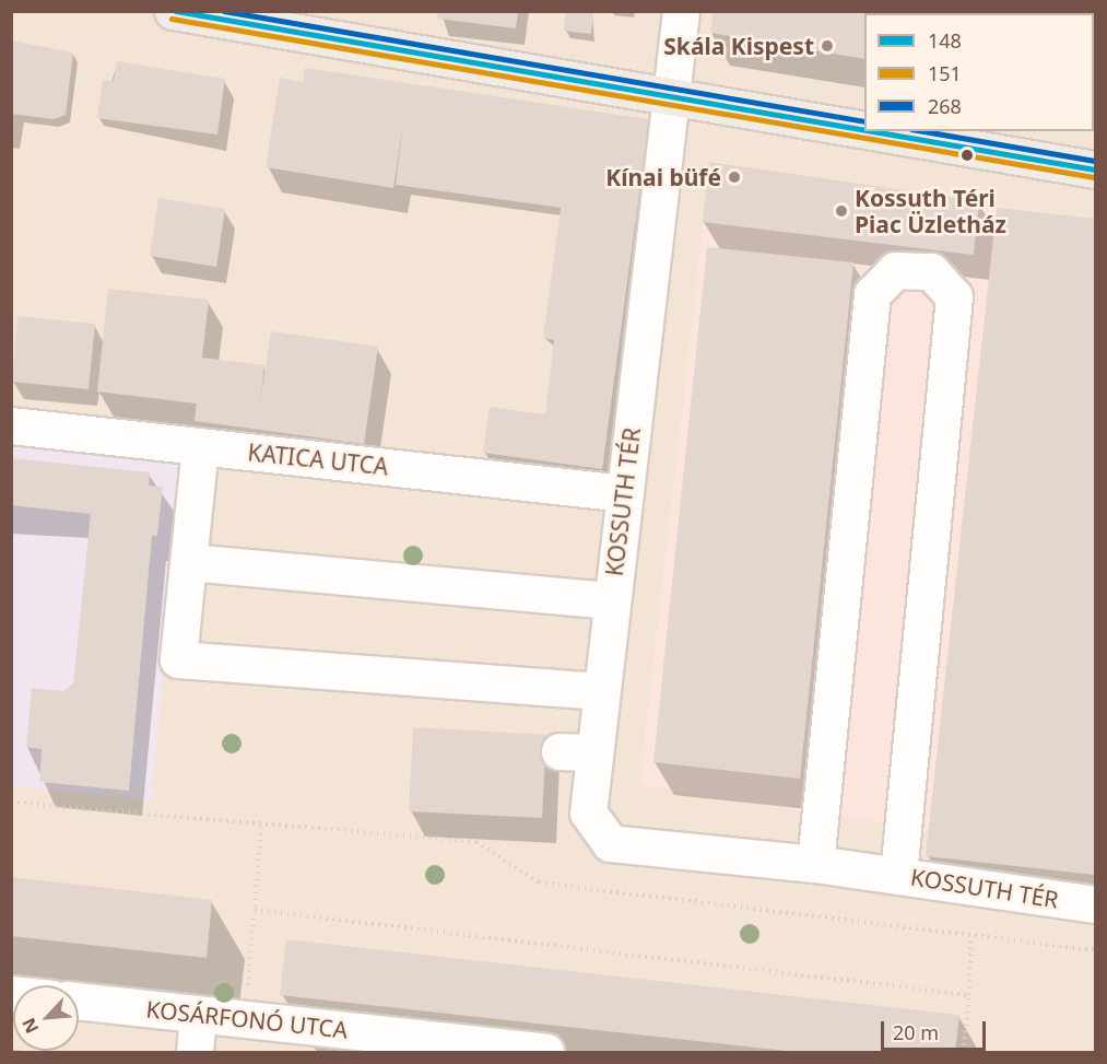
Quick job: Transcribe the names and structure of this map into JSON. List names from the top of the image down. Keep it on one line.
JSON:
{"streets":{"street":["KATICA UTCA","KOSSUTH TÉR","KOSÁRFONÓ UTCA"]},"crossings":[["KATICA UTCA","KOSSUTH TÉR"]],"places":["Skála Kispest","Kínai büfé","Kossuth Téri Piac Üzletház"],"lines":["transit line 148","transit line 268","transit line 151"],"legend":["148","151","268"],"scale_bar":"20 m","north":"bottom left"}
